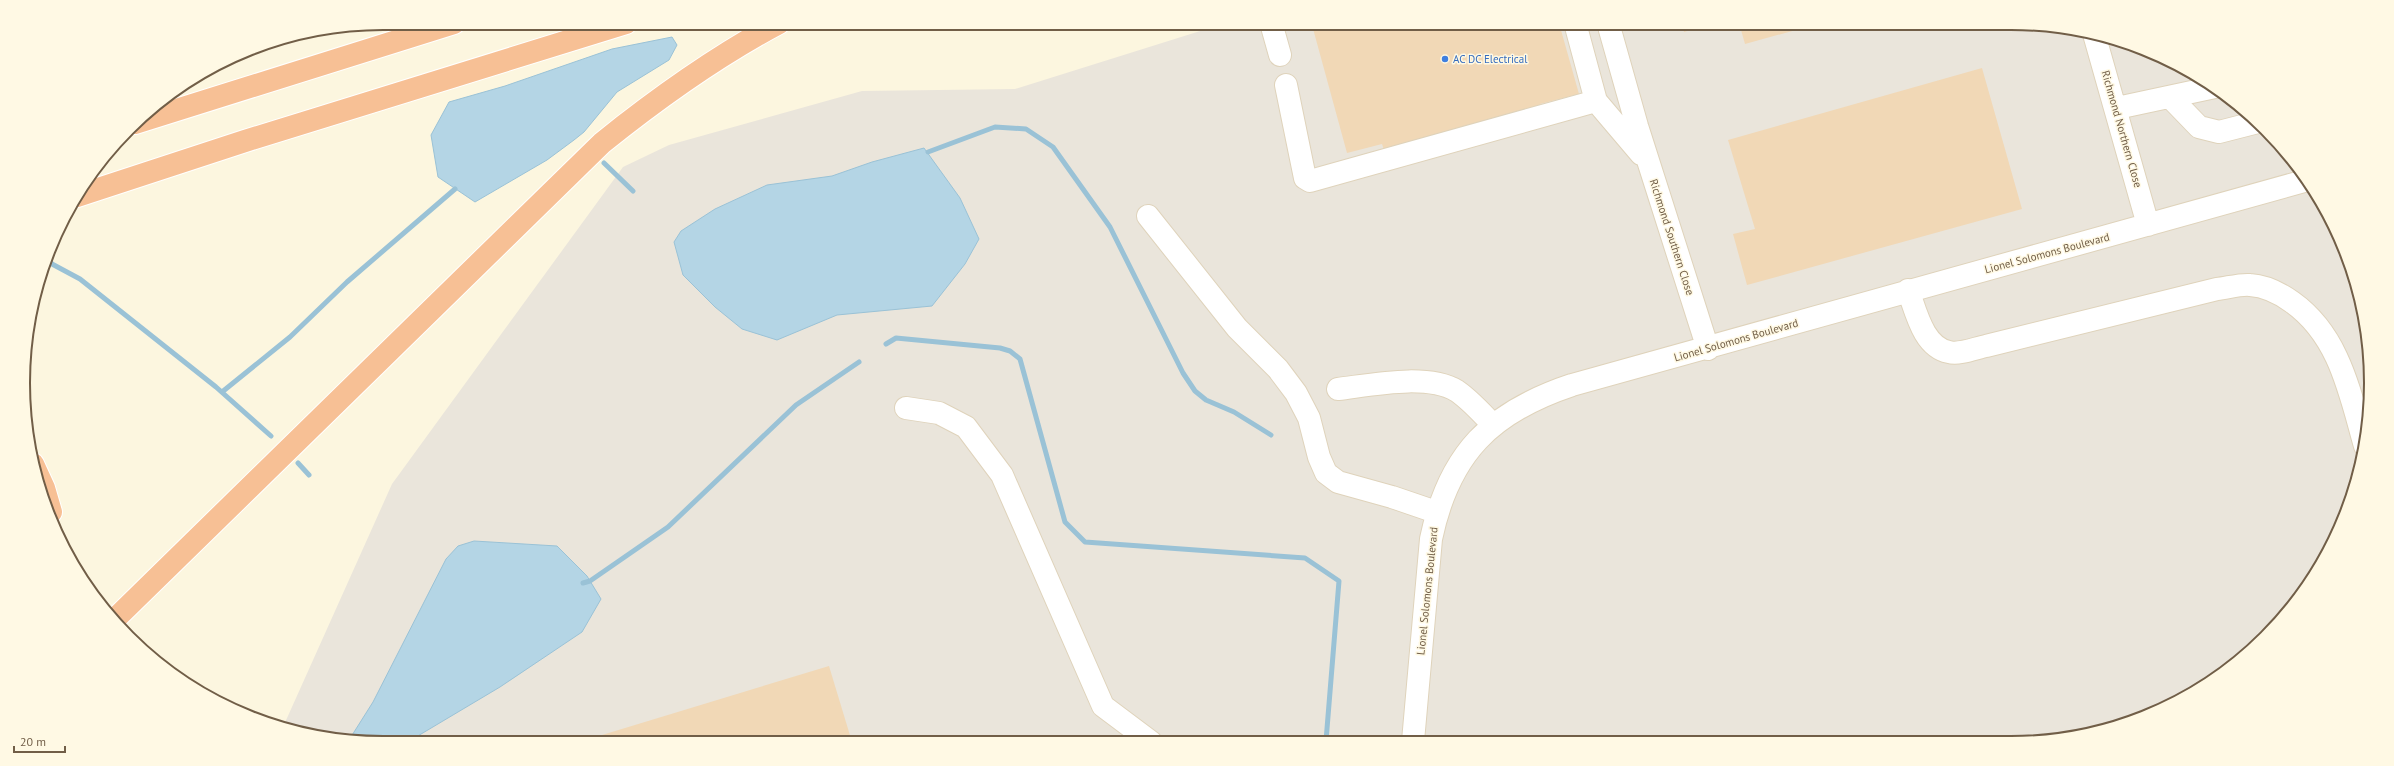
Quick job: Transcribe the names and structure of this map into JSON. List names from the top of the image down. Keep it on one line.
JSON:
{"streets":{"street":["Richmond Northern Close","Richmond Southern Close","Lionel Solomons Boulevard"]},"crossings":[["Richmond Northern Close","Lionel Solomons Boulevard"],["Richmond Southern Close","Lionel Solomons Boulevard"]],"places":["AC DC Electrical"],"scale_bar":"20 m"}
